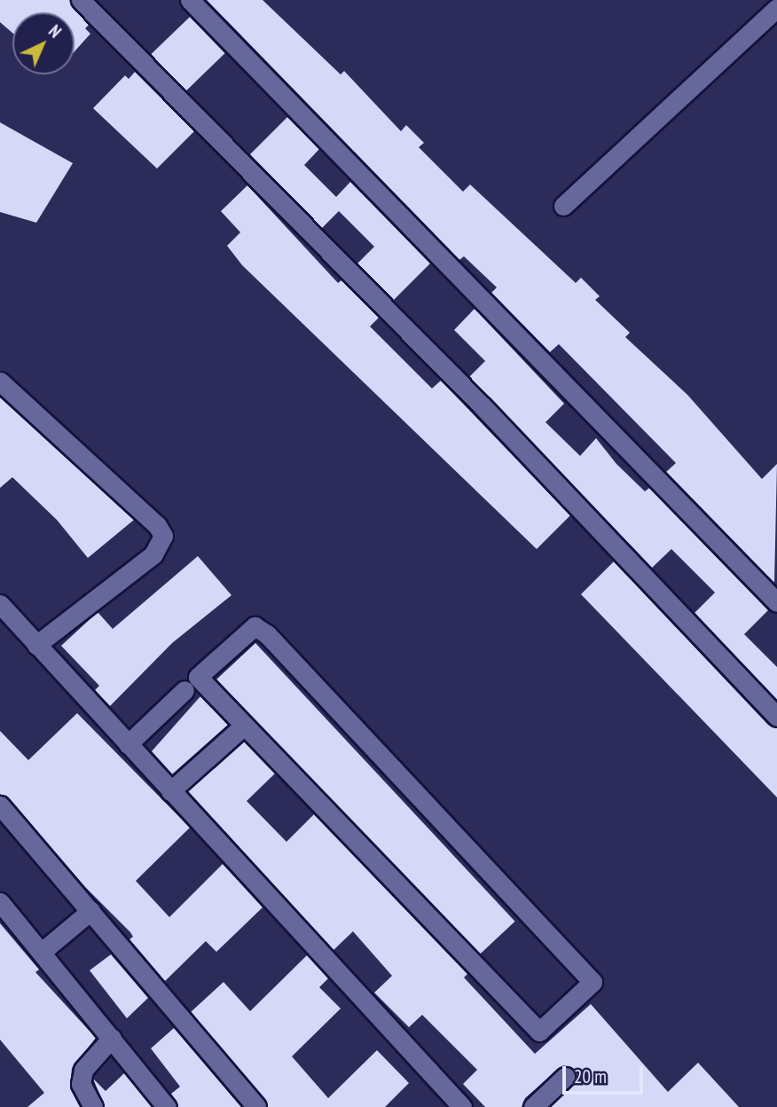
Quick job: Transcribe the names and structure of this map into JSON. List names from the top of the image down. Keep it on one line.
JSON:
{"scale_bar":"20 m","north":"top right"}
